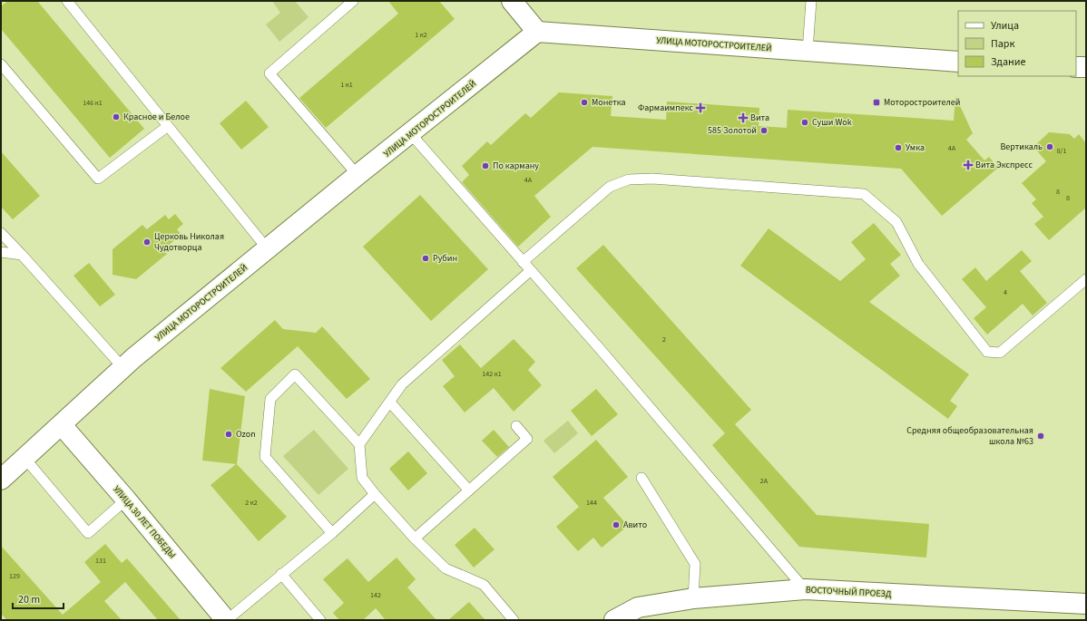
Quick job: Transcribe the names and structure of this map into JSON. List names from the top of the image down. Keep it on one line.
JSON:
{"streets":{"street":["УЛИЦА МОТОРОСТРОИТЕЛЕЙ","УЛИЦА 30 ЛЕТ ПОБЕДЫ","ВОСТОЧНЫЙ ПРОЕЗД"]},"crossings":[["УЛИЦА МОТОРОСТРОИТЕЛЕЙ","УЛИЦА 30 ЛЕТ ПОБЕДЫ"]],"places":{"other":["Монетка","Красное и Белое","Суши Wok","585 Золотой","Вертикаль","Умка","По карману","Церковь Николая Чудотворца","Рубин","Ozon","Средняя общеобразовательная школа №63","Авито"],"transit":["Моторостроителей"],"health":["Фармаимпекс","Вита","Вита Экспресс"]},"house_numbers":["1 к2","1 к1","146 к1","4А","8/1","4А","8","8","4","2","142 к1","2А","2 к2","144","131","129","142"],"legend":["Улица","Парк","Здание"],"scale_bar":"20 m"}
